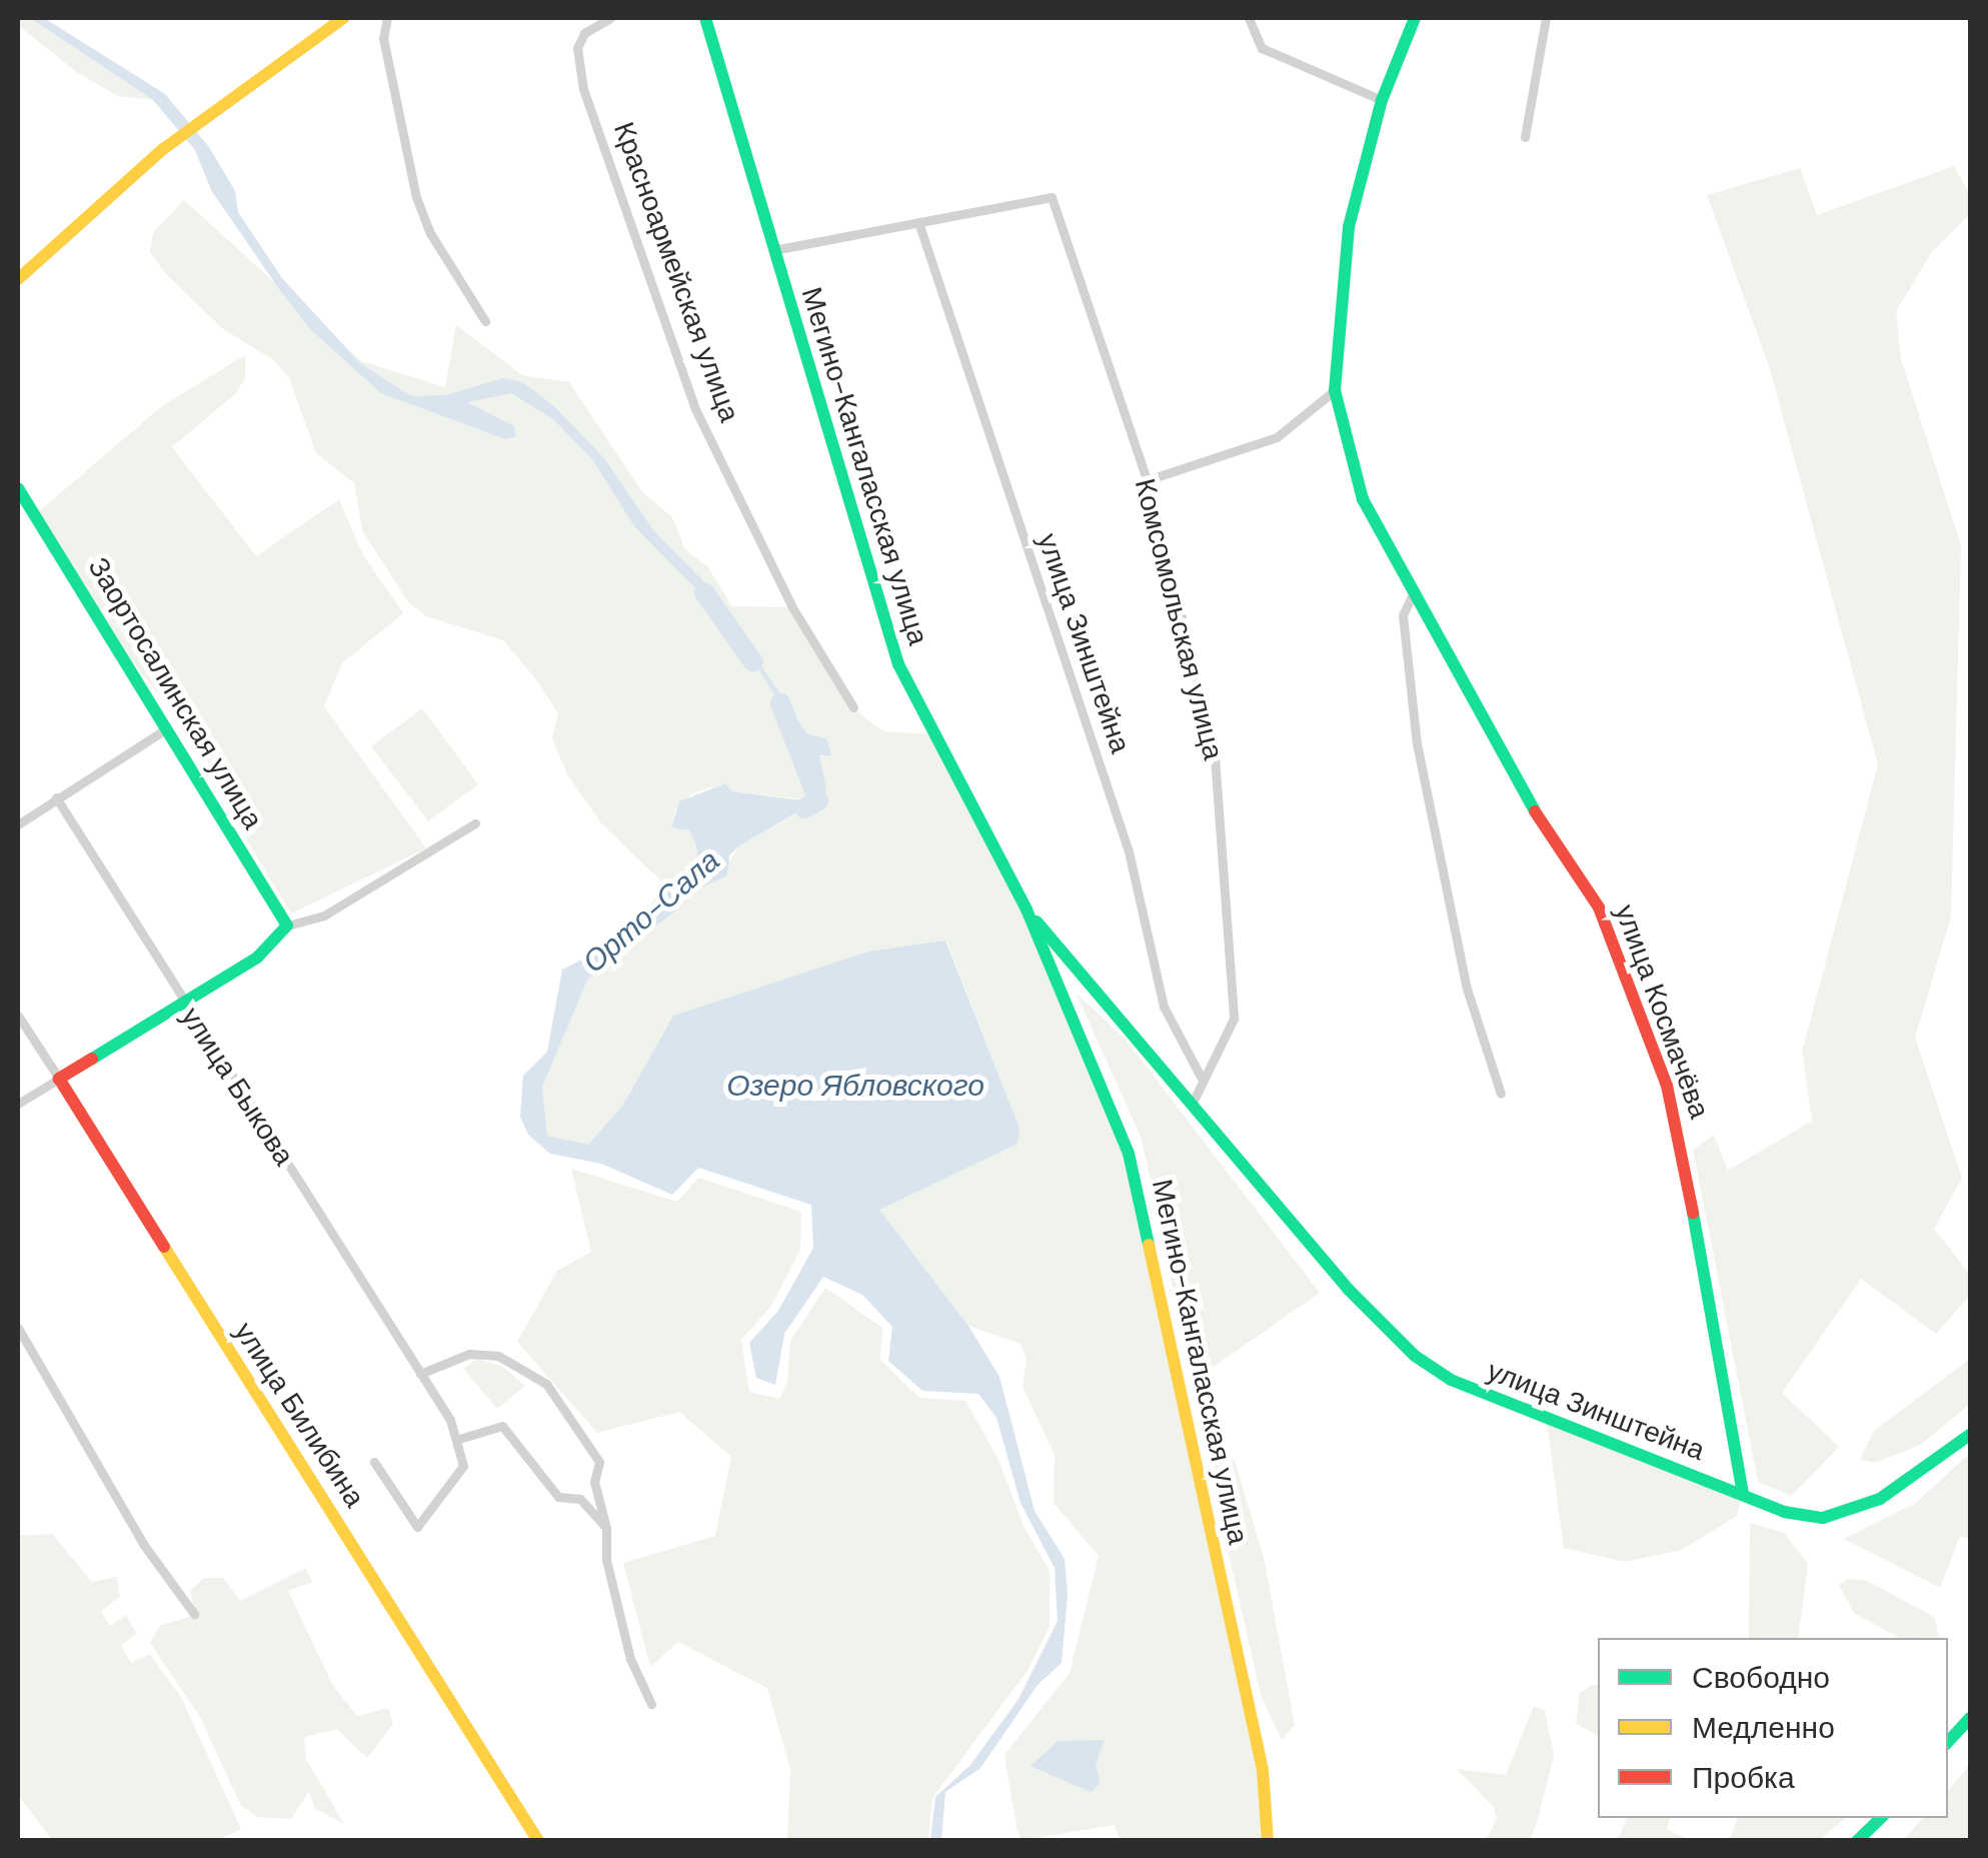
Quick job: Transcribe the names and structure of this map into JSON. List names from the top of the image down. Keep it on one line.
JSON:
{"streets":{"main road":["Мегино-Кангаласская улица","улица Зинштейна","Заортосалинская улица","улица Космачёва","улица Билибина"],"street":["Красноармейская улица","Комсомольская улица","улица Быкова"]},"crossings":[["Мегино-Кангаласская улица","Комсомольская улица"],["Мегино-Кангаласская улица","улица Зинштейна"],["Комсомольская улица","улица Зинштейна"],["улица Зинштейна","улица Космачёва"]],"water":["Орто-Сала","Озеро Ябловского"],"legend":["Свободно","Медленно","Пробка"]}
